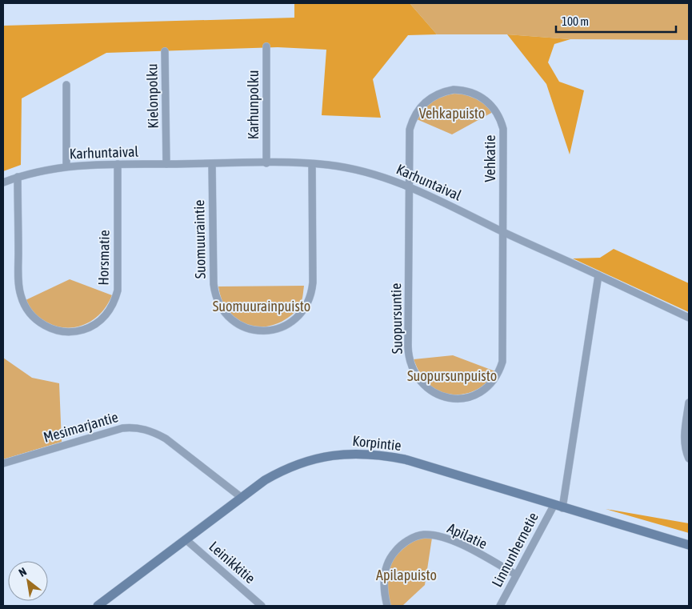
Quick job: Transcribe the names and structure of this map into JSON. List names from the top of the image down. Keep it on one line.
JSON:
{"streets":{"street":["Kielonpolku","Karhunpolku","Karhuntaival","Vehkatie","Suomuuraintie","Horsmatie","Suopursuntie","Mesimarjantie","Korpintie","Apilatie","Linnunhernetie","Leinikkitie"]},"crossings":[["Kielonpolku","Karhuntaival"],["Karhunpolku","Karhuntaival"],["Karhuntaival","Vehkatie"],["Karhuntaival","Suomuuraintie"],["Karhuntaival","Horsmatie"],["Karhuntaival","Suopursuntie"],["Vehkatie","Suopursuntie"],["Mesimarjantie","Korpintie"],["Korpintie","Linnunhernetie"],["Korpintie","Leinikkitie"],["Apilatie","Linnunhernetie"]],"parks":["Vehkapuisto","Suomuurainpuisto","Suopursunpuisto","Apilapuisto"],"scale_bar":"100 m","north":"top left"}
